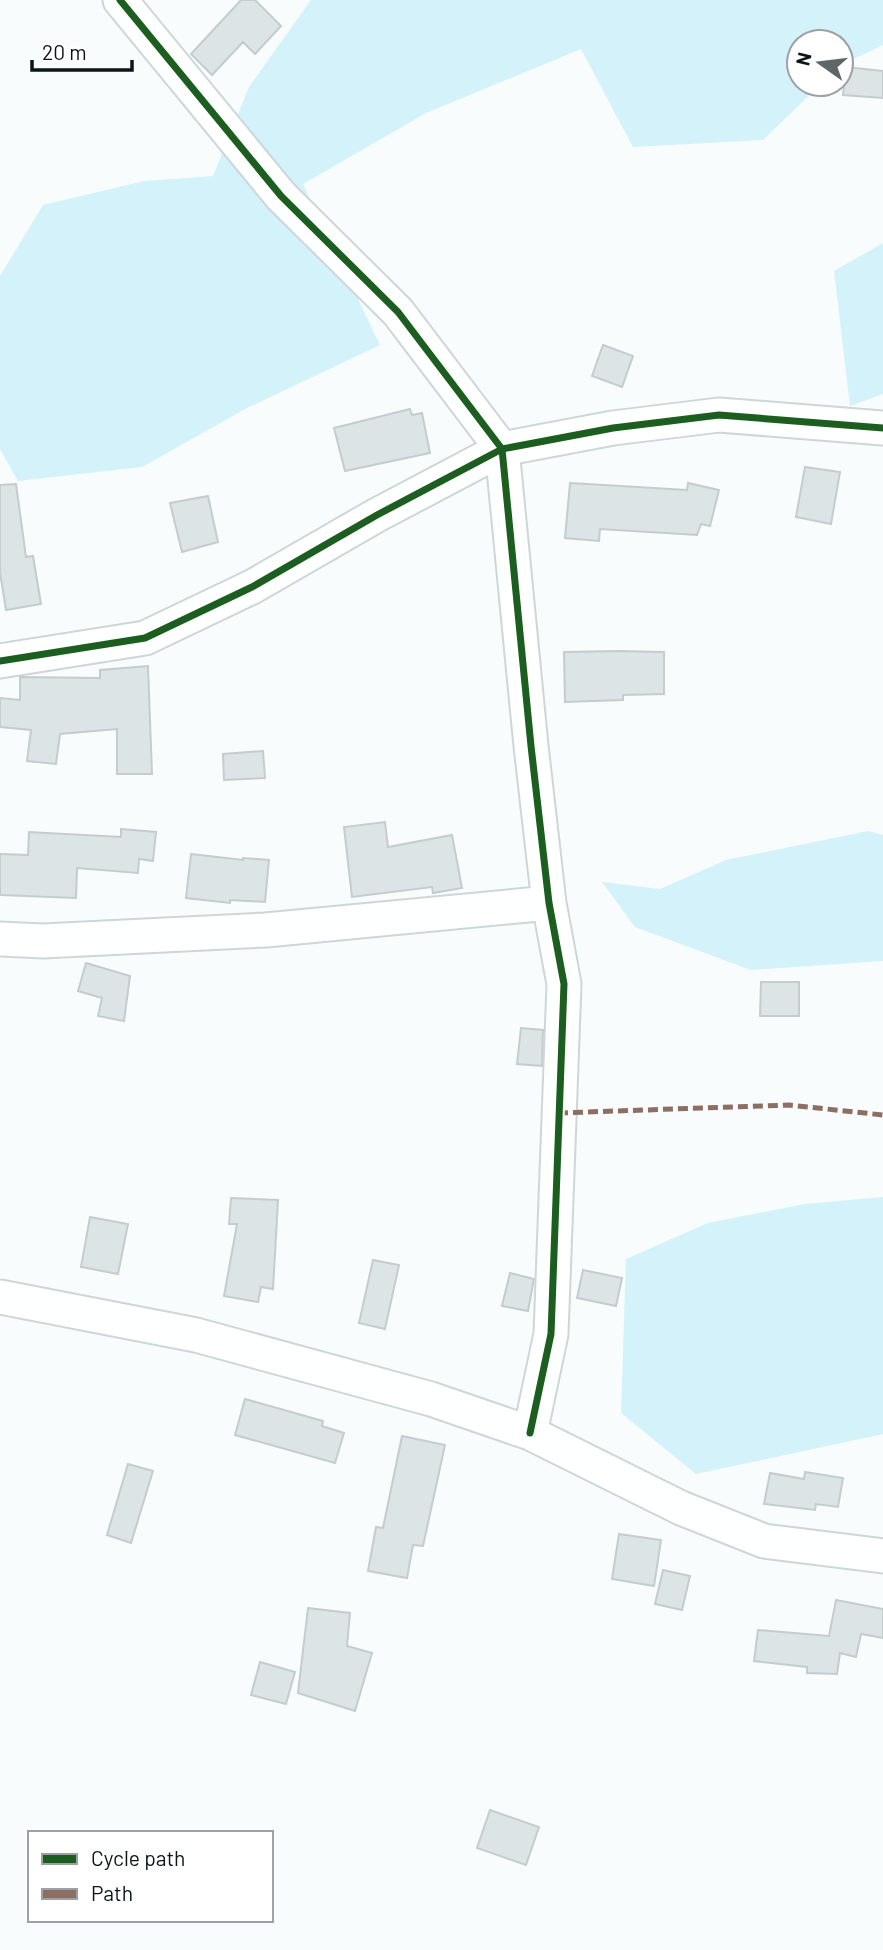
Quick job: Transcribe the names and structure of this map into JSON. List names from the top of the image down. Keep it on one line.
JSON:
{"legend":["Cycle path","Path"],"scale_bar":"20 m","north":"left"}
